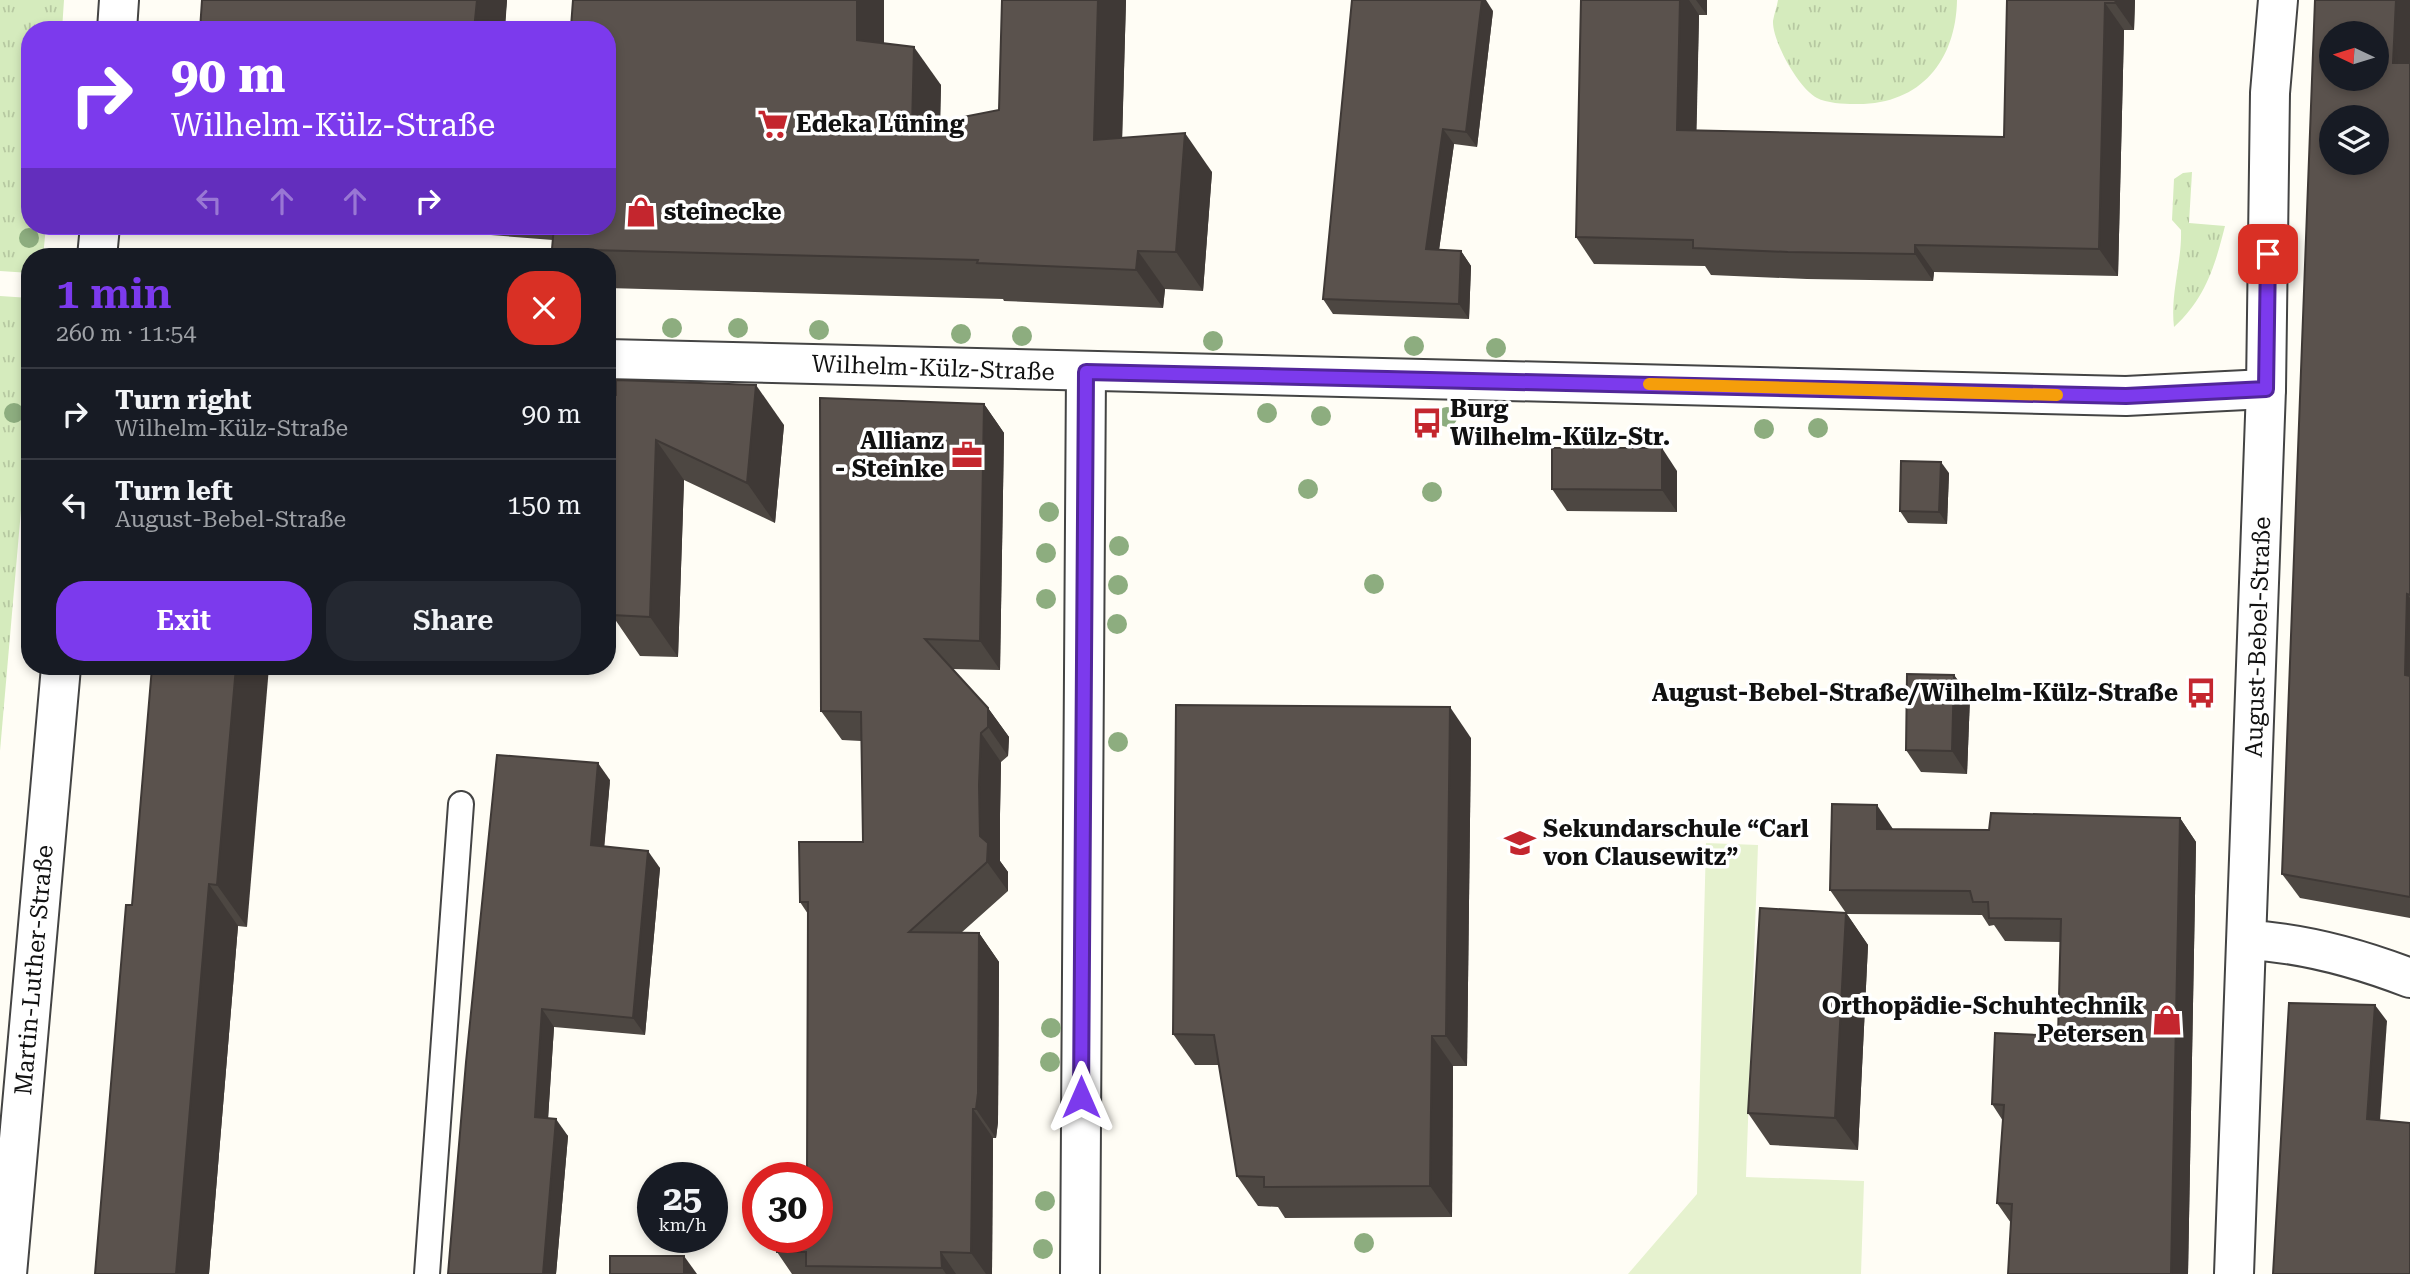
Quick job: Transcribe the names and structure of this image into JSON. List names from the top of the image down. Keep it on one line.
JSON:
{"streets":{"street":["Wilhelm-Külz-Straße","August-Bebel-Straße","Martin-Luther-Straße"]},"crossings":[["Wilhelm-Külz-Straße","August-Bebel-Straße"]],"places":{"supermarket":["Edeka Lüning"],"shop":["steinecke","Orthopädie-Schuhtechnik Petersen"],"bus stop":["Burg Wilhelm-Külz-Str.","August-Bebel-Straße/Wilhelm-Külz-Straße"],"office":["Allianz - Steinke"],"school or university":["Sekundarschule “Carl von Clausewitz”"]},"north":"left","page":{"turn":["90 m","Wilhelm-Külz-Straße"],"heading":["1 min","260 m · 11:54"],"list":[{"name":"Turn right","note":"Wilhelm-Külz-Straße","value":"90 m"},{"name":"Turn left","note":"August-Bebel-Straße","value":"150 m"}],"buttons":["Exit","Share"],"speed":"25 km/h","limit":"30"}}
